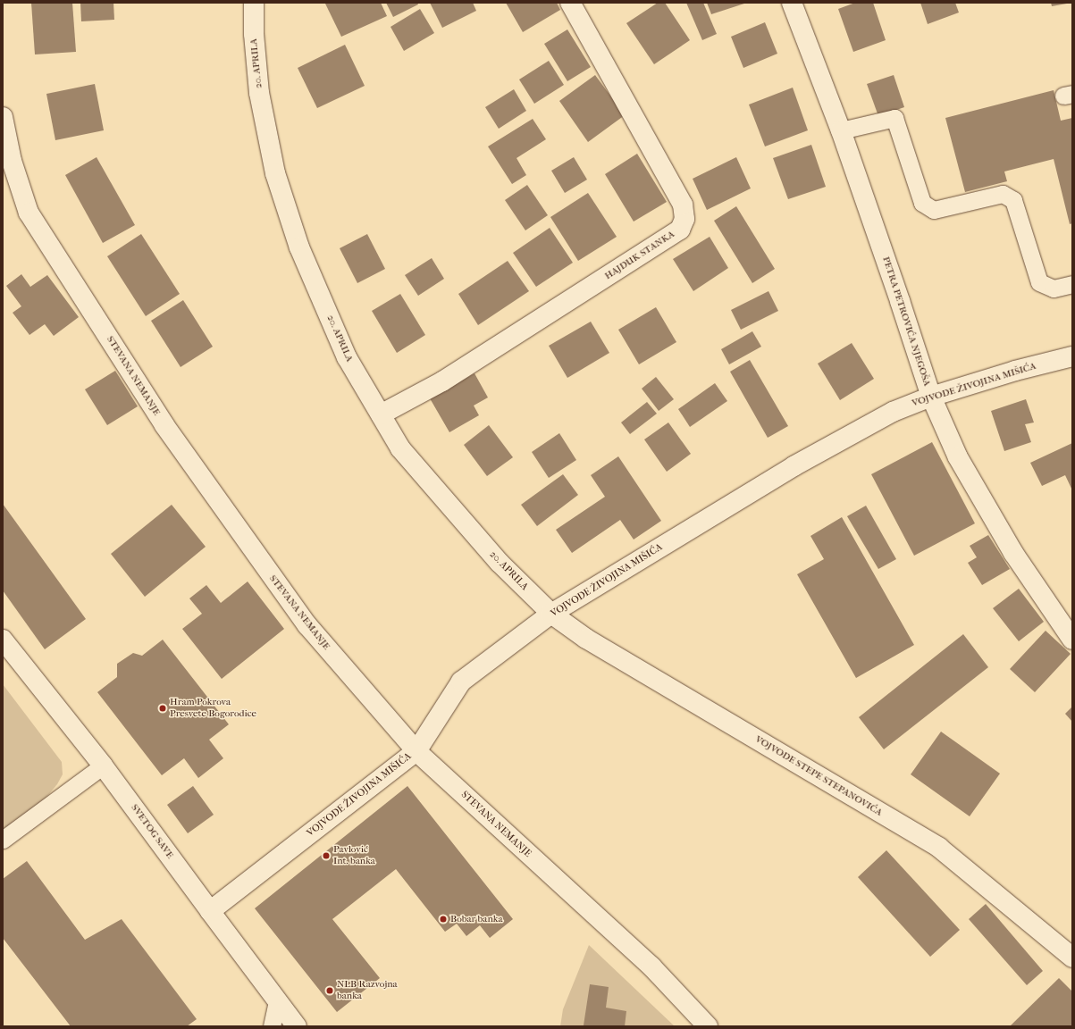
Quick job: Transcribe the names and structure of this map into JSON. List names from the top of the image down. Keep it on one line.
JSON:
{"streets":{"street":["20. APRILA","HAJDUK STANKA","PETRA PETROVIĆA NJEGOŠA","STEVANA NEMANJE","VOJVODE ŽIVOJINA MIŠIĆA","VOJVODE STEPE STEPANOVIĆA","SVETOG SAVE"]},"crossings":[["20. APRILA","HAJDUK STANKA"],["20. APRILA","VOJVODE ŽIVOJINA MIŠIĆA"],["20. APRILA","VOJVODE STEPE STEPANOVIĆA"],["PETRA PETROVIĆA NJEGOŠA","VOJVODE ŽIVOJINA MIŠIĆA"],["STEVANA NEMANJE","VOJVODE ŽIVOJINA MIŠIĆA"],["VOJVODE ŽIVOJINA MIŠIĆA","VOJVODE STEPE STEPANOVIĆA"],["VOJVODE ŽIVOJINA MIŠIĆA","SVETOG SAVE"]],"places":["Hram Pokrova Presvete Bogorodice","Pavlović Int. banka","Bobar banka","NLB Razvojna banka"]}
